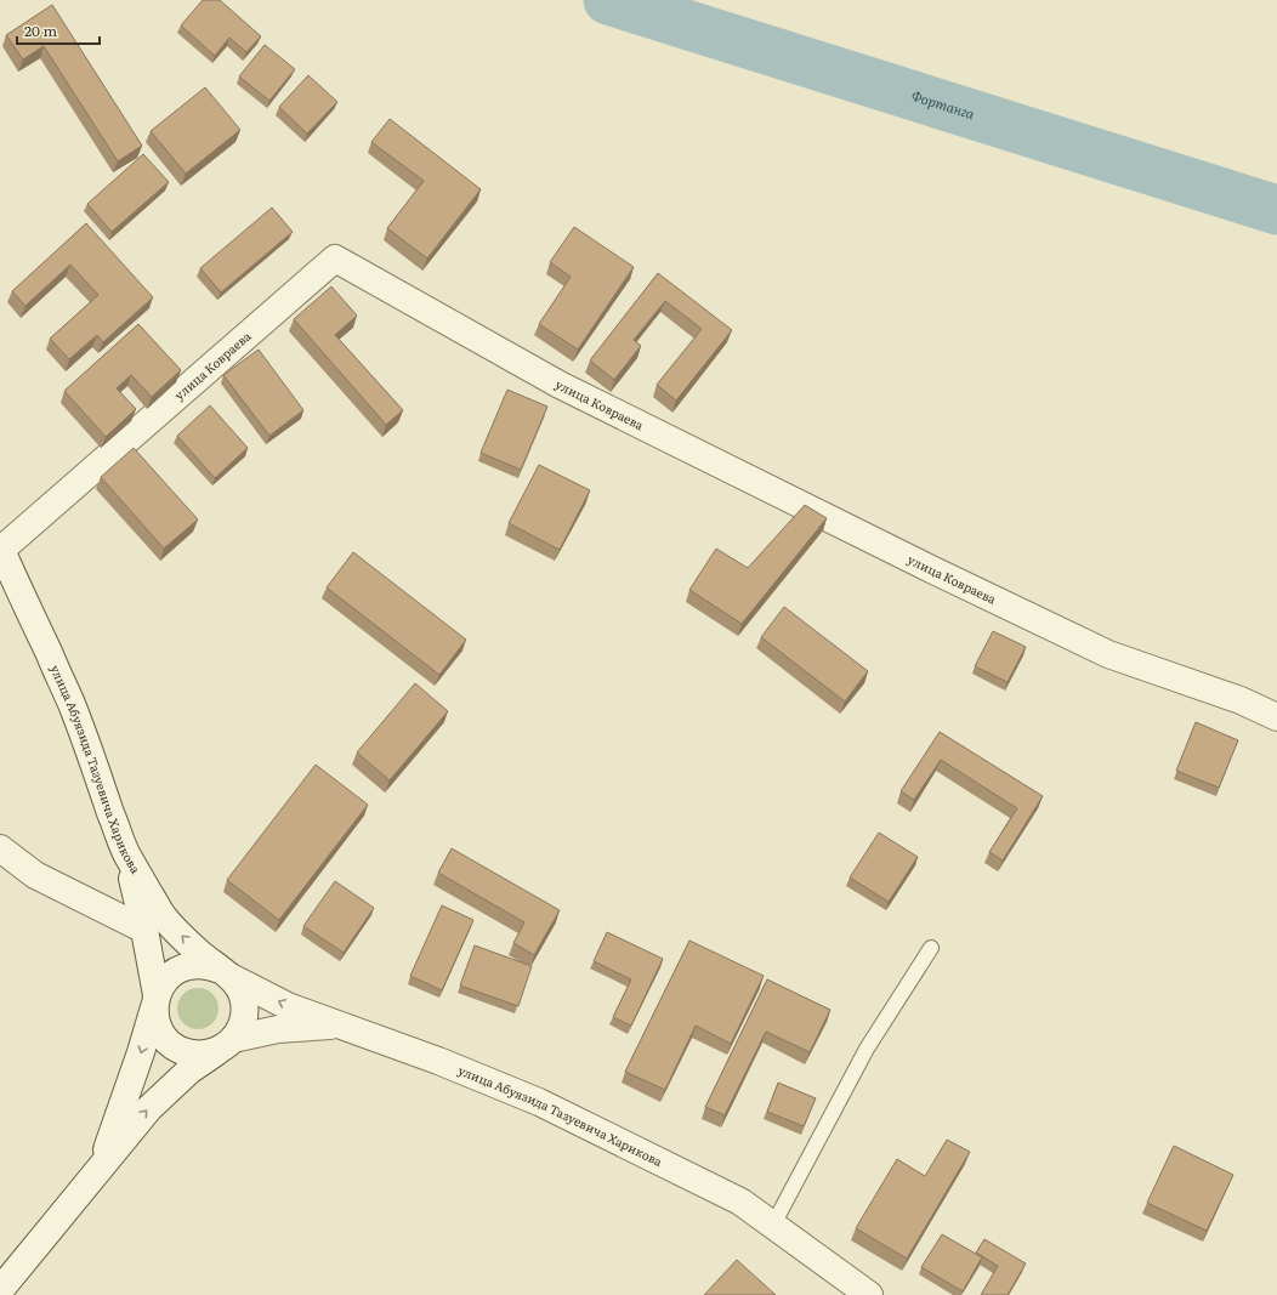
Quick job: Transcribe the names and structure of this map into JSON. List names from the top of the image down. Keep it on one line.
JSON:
{"streets":{"street":["улица Ковраева","улица Абуязида Тазуевича Харикова"]},"crossings":[["улица Ковраева","улица Абуязида Тазуевича Харикова"]],"water":["Фортанга"],"scale_bar":"20 m"}
